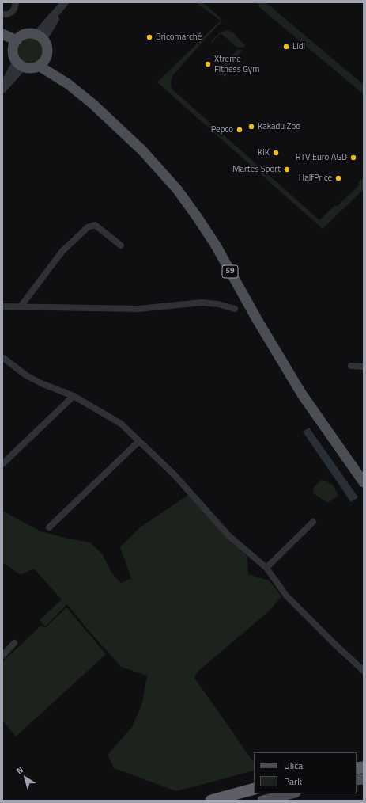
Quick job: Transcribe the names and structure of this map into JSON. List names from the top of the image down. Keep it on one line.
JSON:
{"streets":{"main road":["59"]},"places":["Bricomarché","Lidl","Xtreme Fitness Gym","Kakadu Zoo","Pepco","KiK","RTV Euro AGD","Martes Sport","HalfPrice"],"legend":["Ulica","Park"],"north":"top left"}
